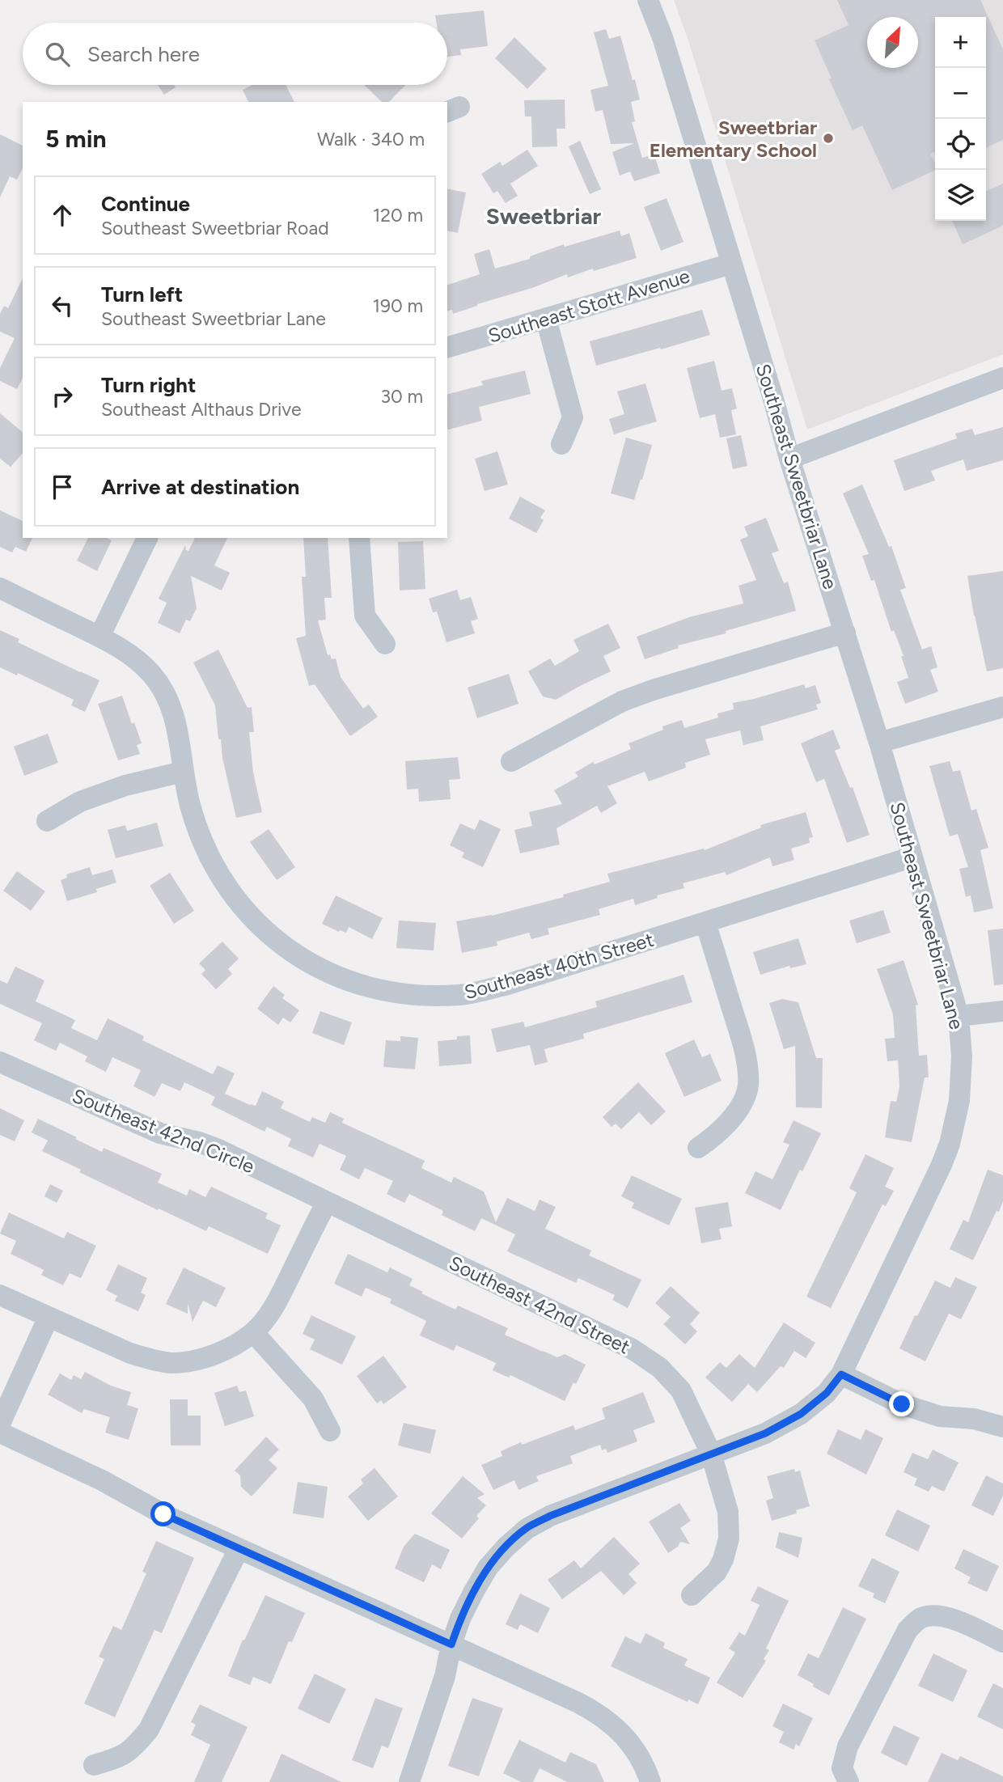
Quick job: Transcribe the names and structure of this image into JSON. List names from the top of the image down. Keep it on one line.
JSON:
{"streets":{"street":["Southeast Stott Avenue","Southeast Sweetbriar Lane","Southeast 40th Street","Southeast 42nd Circle","Southeast 42nd Street"]},"crossings":[["Southeast Stott Avenue","Southeast Sweetbriar Lane"],["Southeast Sweetbriar Lane","Southeast 40th Street"],["Southeast Sweetbriar Lane","Southeast 42nd Street"],["Southeast 42nd Circle","Southeast 42nd Street"]],"districts":["Sweetbriar"],"places":["Sweetbriar Elementary School"],"north":"top right","page":{"map_buttons":["+","−"],"search":"Search here","heading":["5 min","Walk · 340 m"],"list":[["Continue","Southeast Sweetbriar Road","120 m"],["Turn left","Southeast Sweetbriar Lane","190 m"],["Turn right","Southeast Althaus Drive","30 m"],"Arrive at destination"]}}
